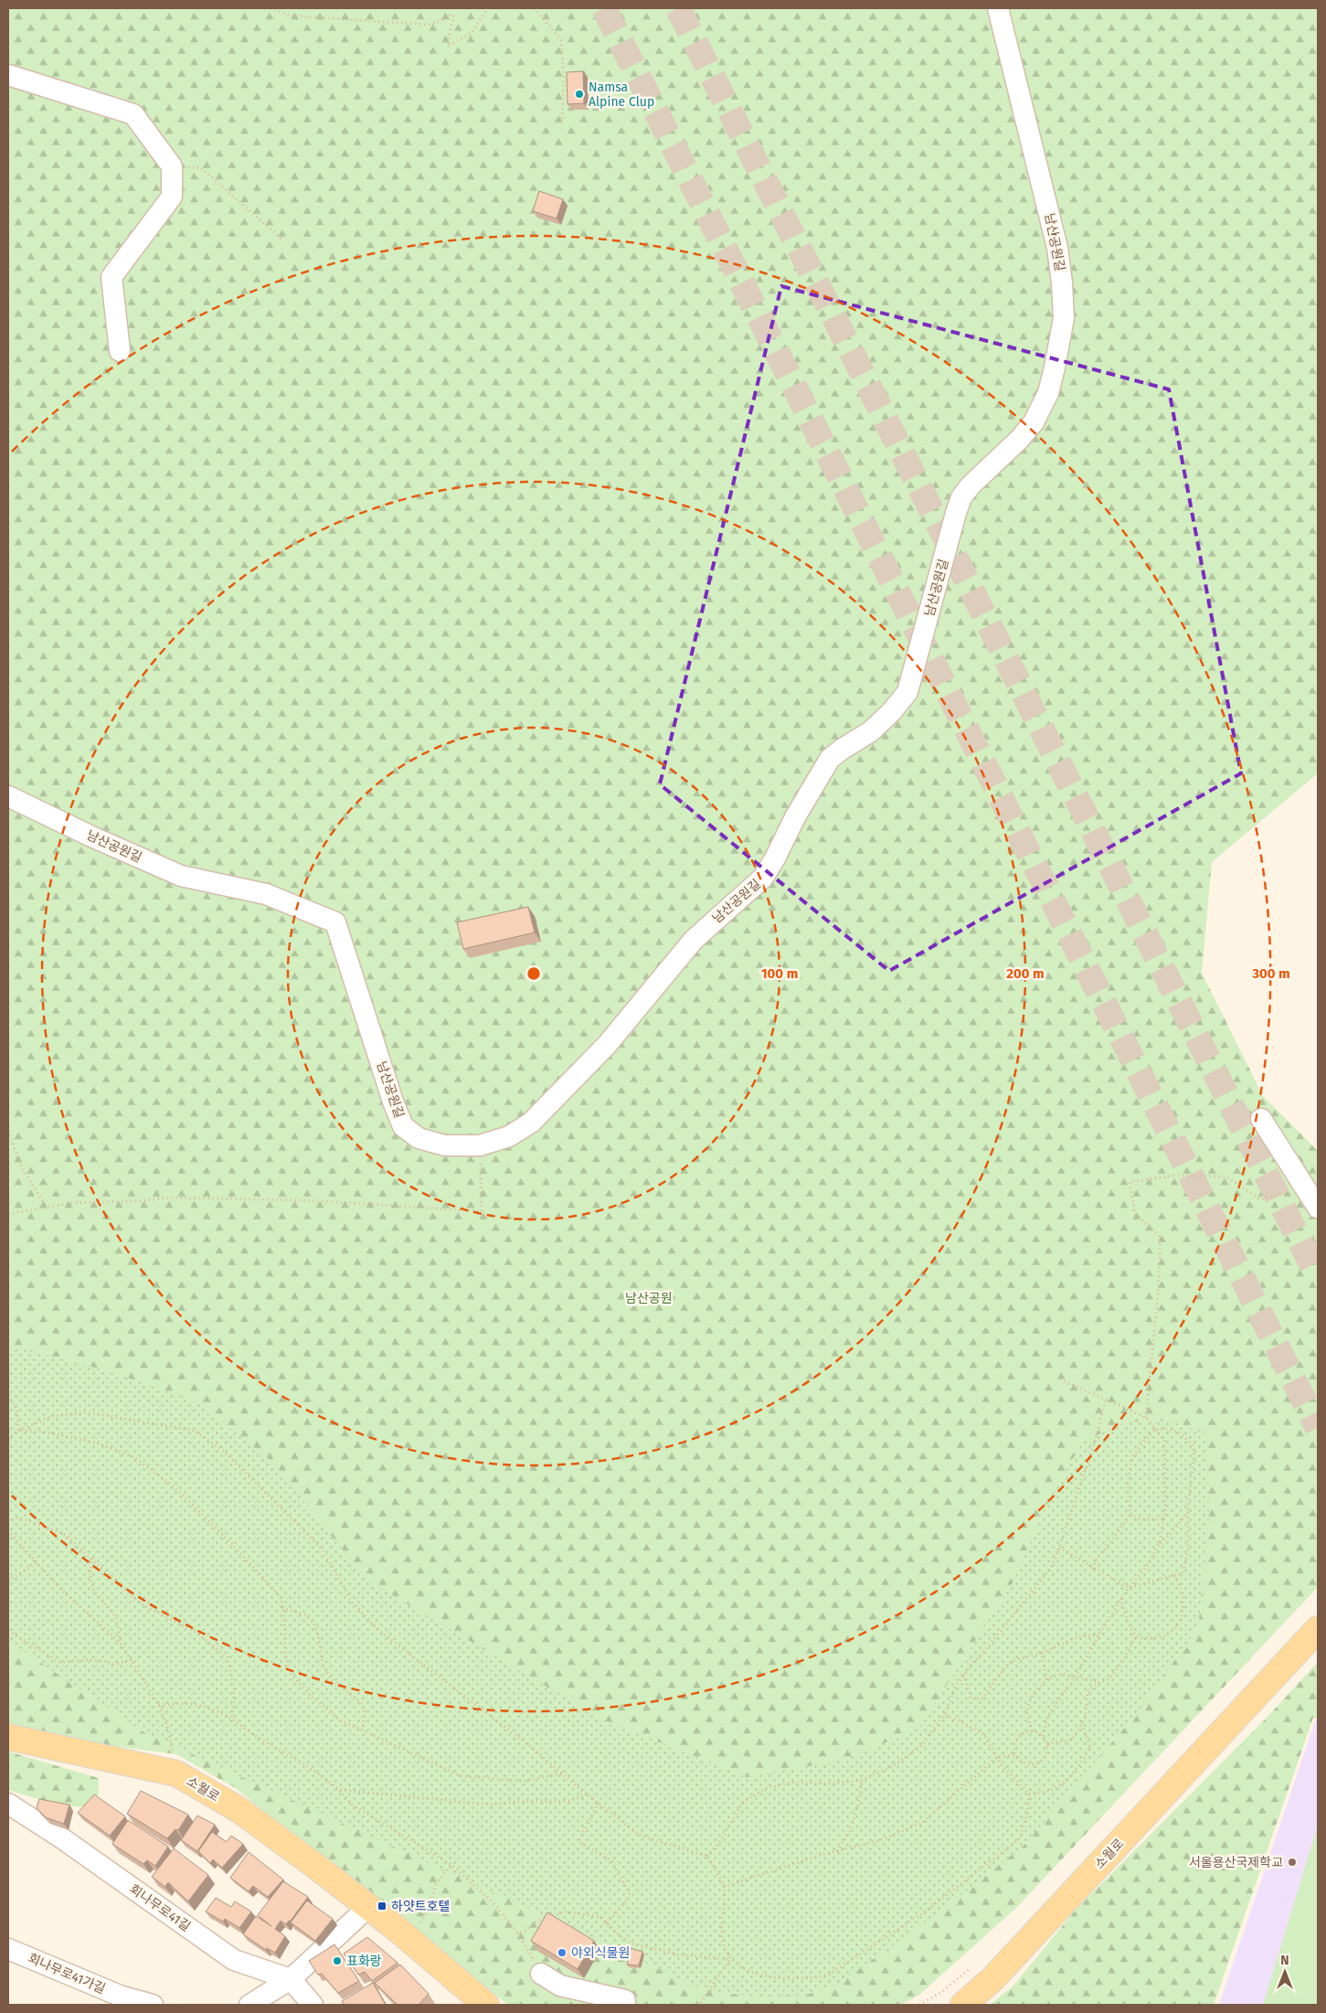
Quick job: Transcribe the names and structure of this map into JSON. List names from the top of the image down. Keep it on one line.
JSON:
{"streets":{"main road":["소월로"],"street":["남산공원길","회나무로41길","회나무로41가길"]},"parks":["남산공원"],"places":{"other":["Namsa Alpine Clup","서울용산국제학교","야외식물원","표화랑"],"transit":["하얏트호텔"]},"north":"top","rings":["100 m","200 m","300 m"]}
